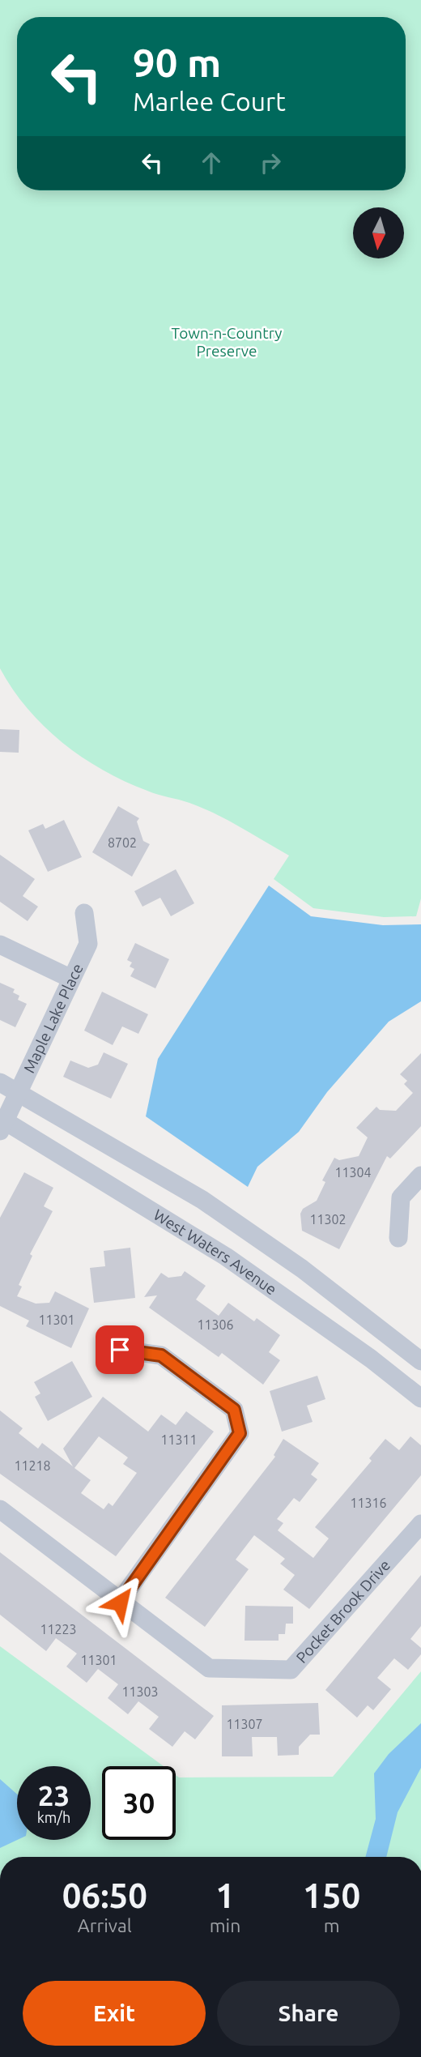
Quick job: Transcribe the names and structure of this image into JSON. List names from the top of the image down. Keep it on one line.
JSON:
{"streets":{"street":["Maple Lake Place","West Waters Avenue","Pocket Brook Drive"]},"crossings":[["Maple Lake Place","West Waters Avenue"]],"parks":["Town-n-Country Preserve"],"house_numbers":["8702","11304","11302","11301","11306","11311","11218","11316","11223","11301","11303","11307"],"north":"bottom","page":{"turn":["90 m","Marlee Court"],"speed":"23 km/h","limit":"30","eta":["06:50","Arrival","1","min","150","m"],"buttons":["Exit","Share"]}}
